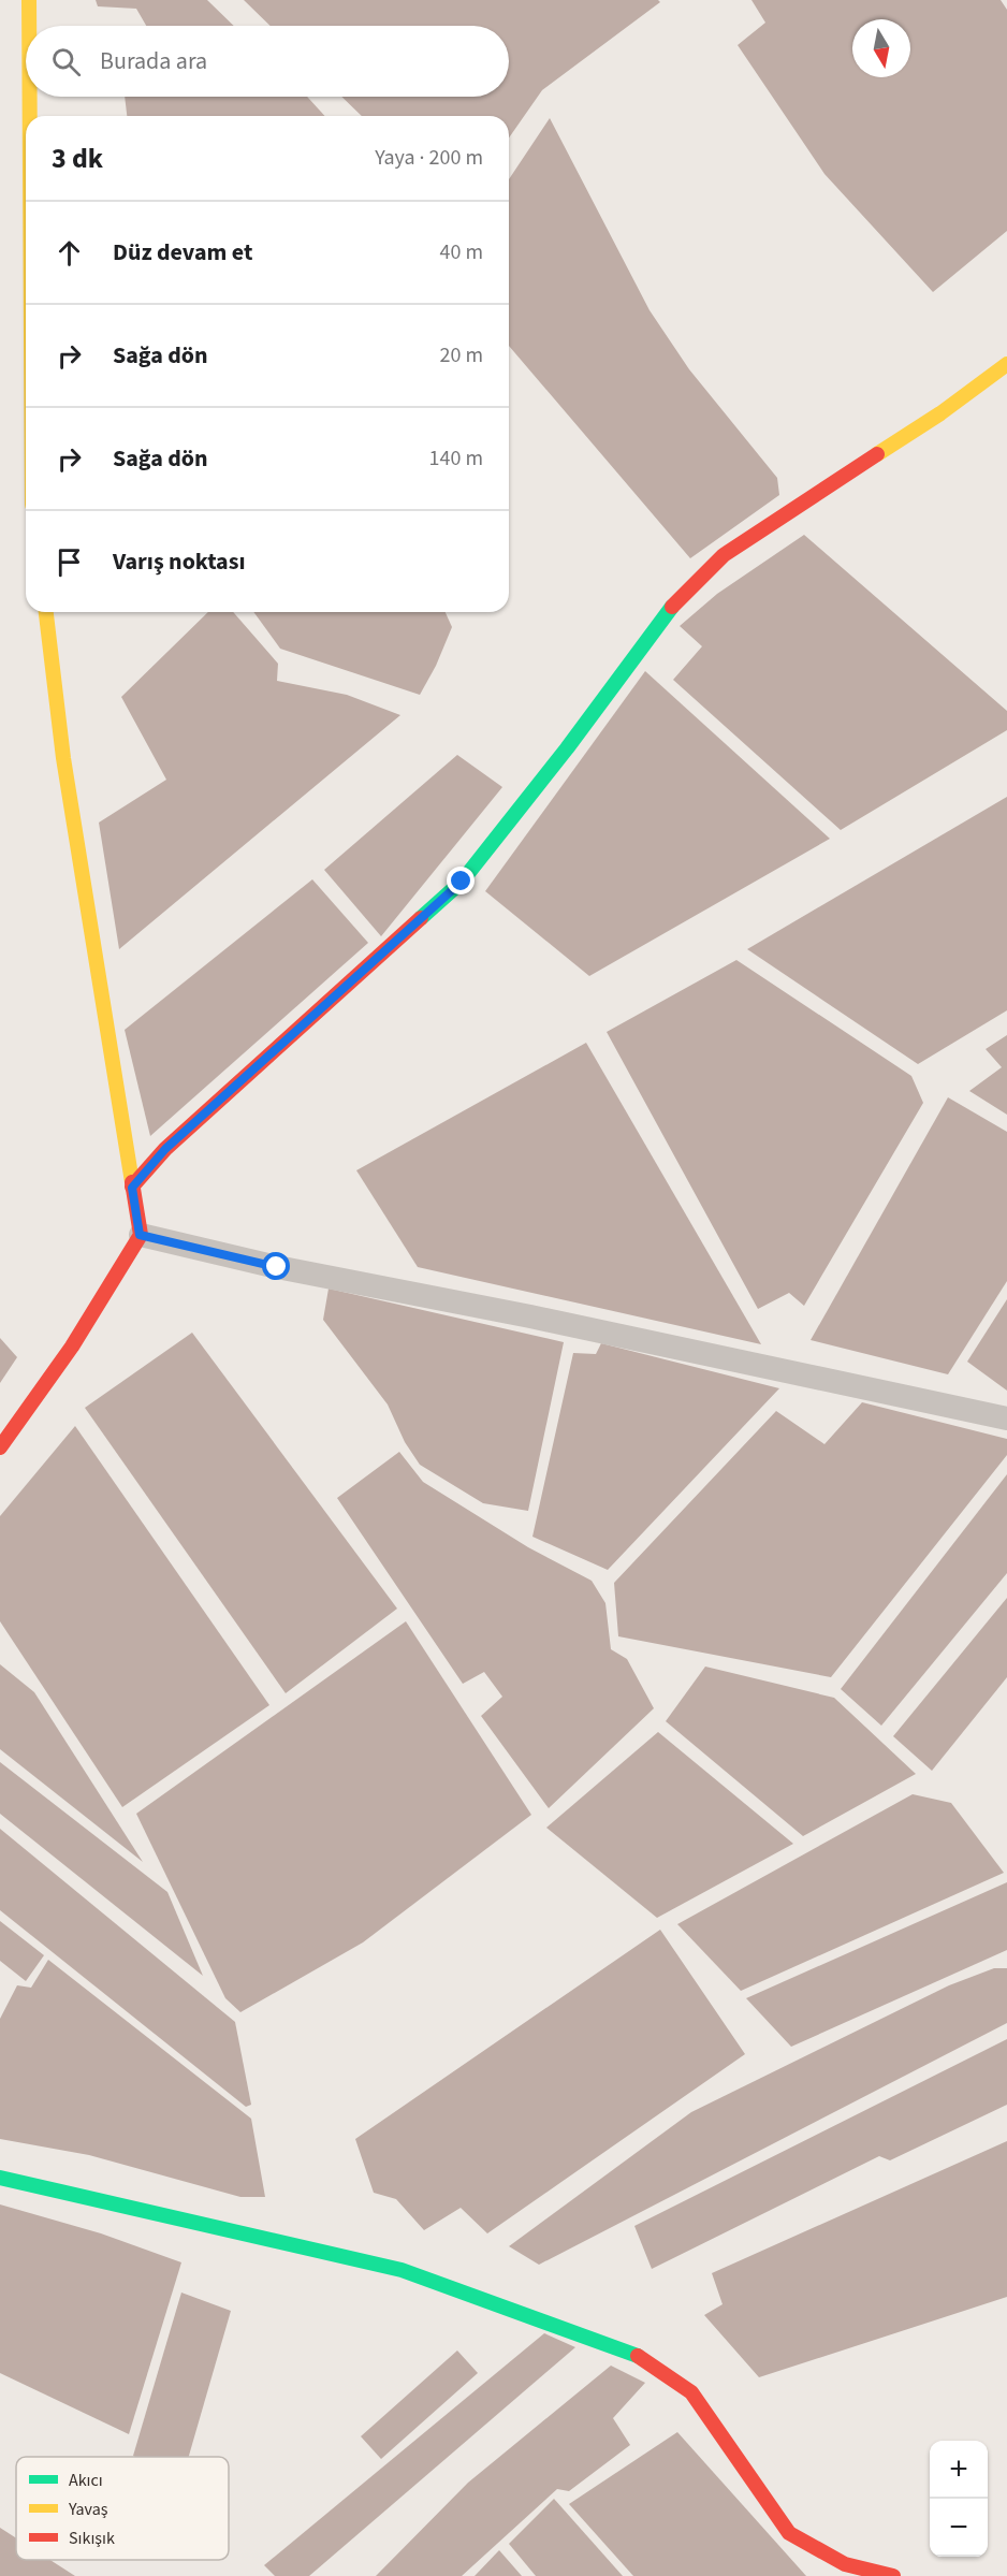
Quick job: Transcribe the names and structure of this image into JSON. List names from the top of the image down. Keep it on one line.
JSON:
{"legend":["Akıcı","Yavaş","Sıkışık"],"north":"bottom","page":{"search":"Burada ara","heading":["3 dk","Yaya · 200 m"],"list":[["Düz devam et","40 m"],["Sağa dön","20 m"],["Sağa dön","140 m"],"Varış noktası"],"map_buttons":["+","−"]}}
